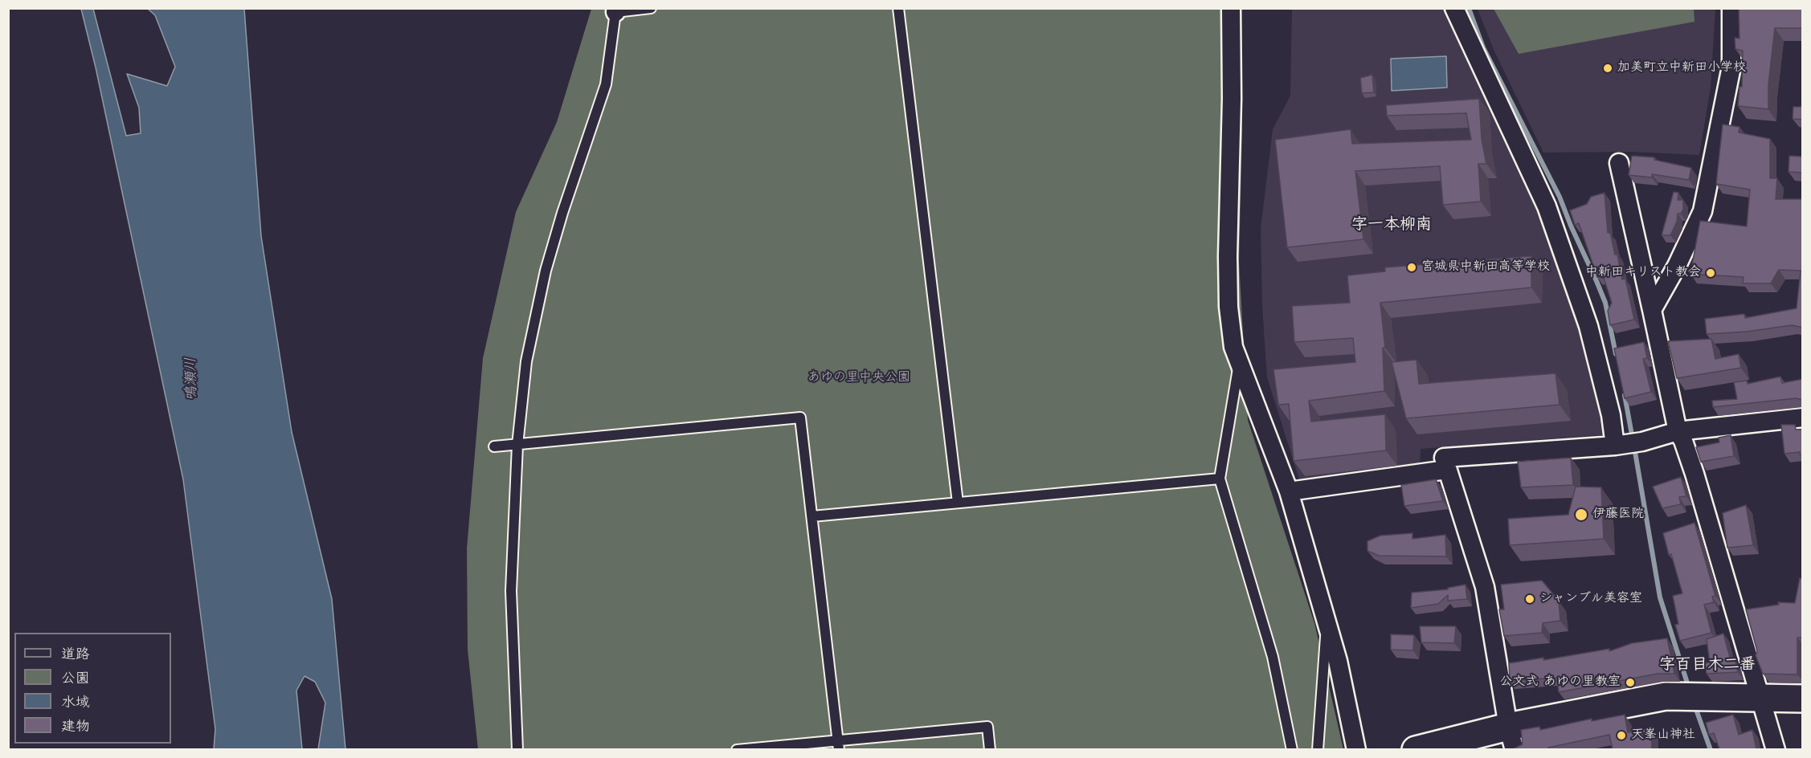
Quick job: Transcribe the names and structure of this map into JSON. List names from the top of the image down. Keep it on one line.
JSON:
{"districts":["字一本柳南","字百目木二番"],"water":["鳴瀬川"],"parks":["あゆの里中央公園"],"places":["加美町立中新田小学校","宮城県中新田高等学校","中新田キリスト教会","伊藤医院","シャンブル美容室","公文式 あゆの里教室","天峯山神社"],"legend":["道路","公園","水域","建物"]}
